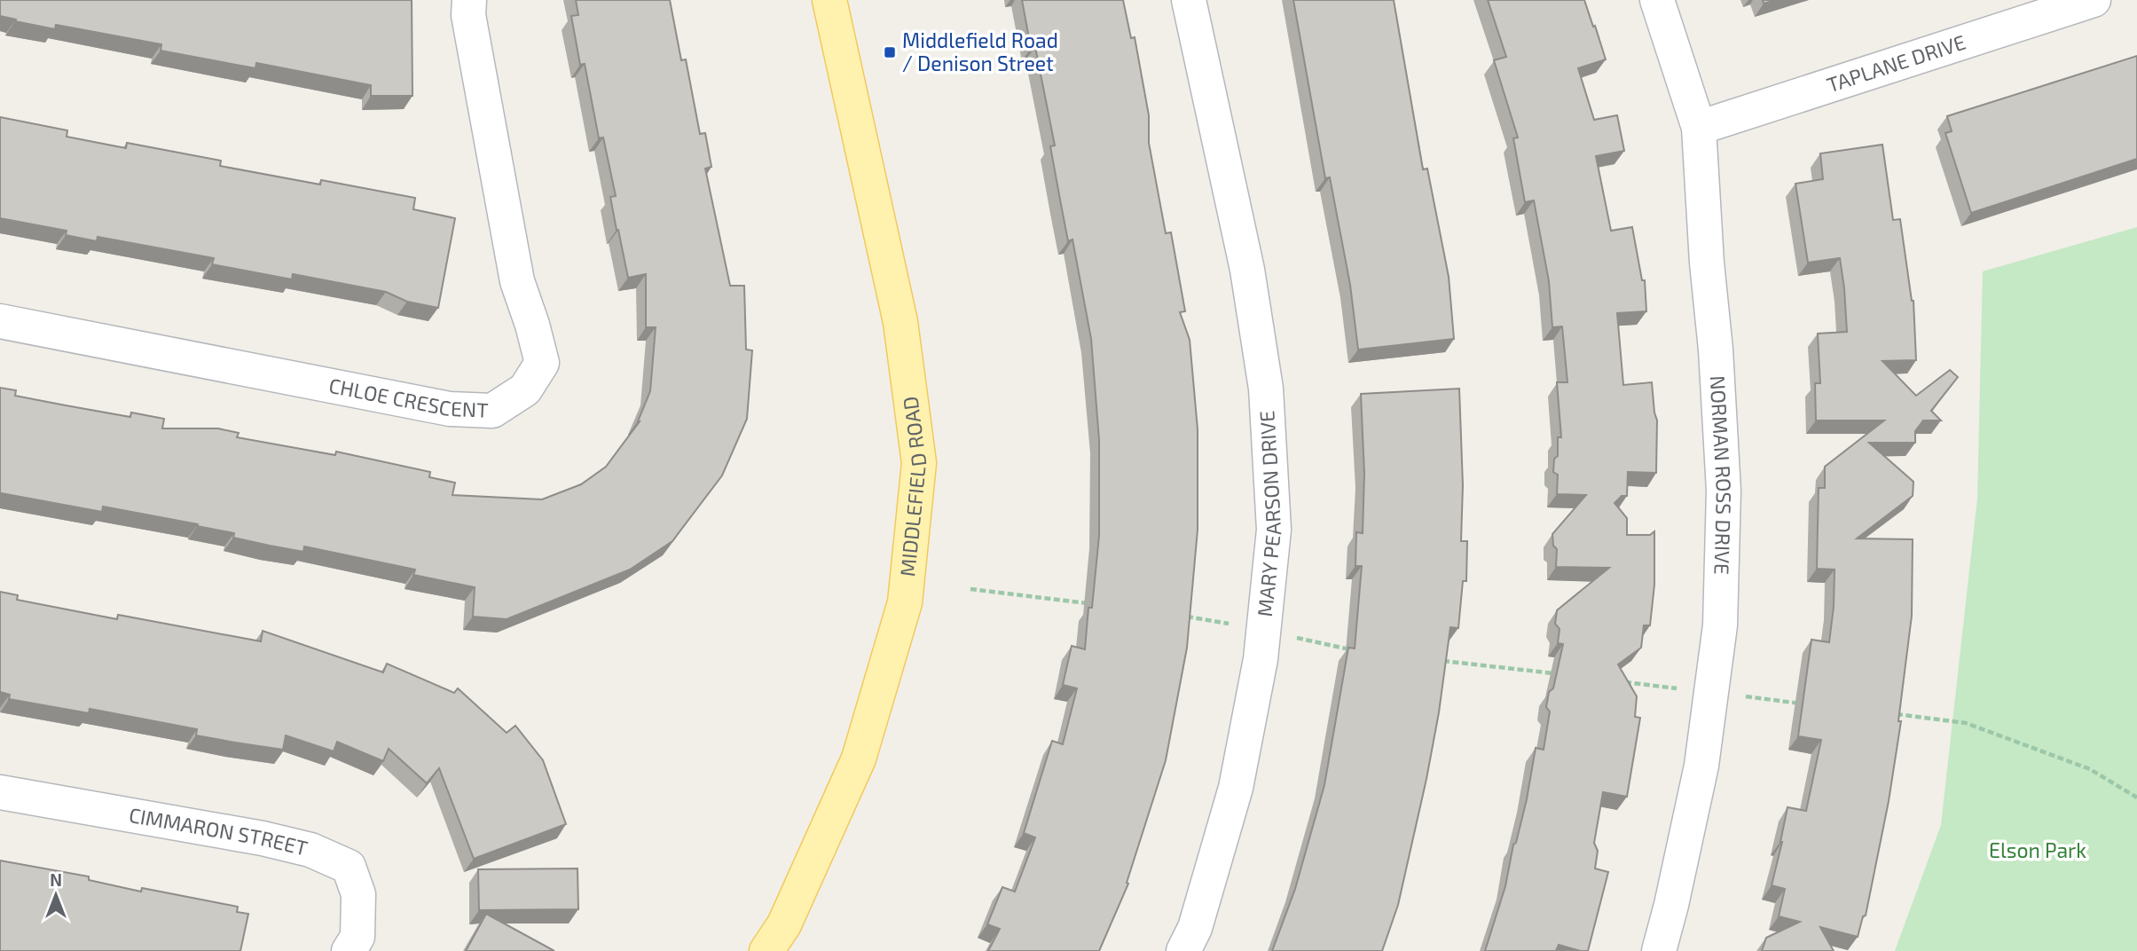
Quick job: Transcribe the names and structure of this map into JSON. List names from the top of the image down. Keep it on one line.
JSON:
{"streets":{"main road":["MIDDLEFIELD ROAD"],"street":["TAPLANE DRIVE","CHLOE CRESCENT","NORMAN ROSS DRIVE","MARY PEARSON DRIVE","CIMMARON STREET"]},"crossings":[["TAPLANE DRIVE","NORMAN ROSS DRIVE"]],"parks":["Elson Park"],"places":{"transit":["Middlefield Road / Denison Street"]},"north":"top"}
